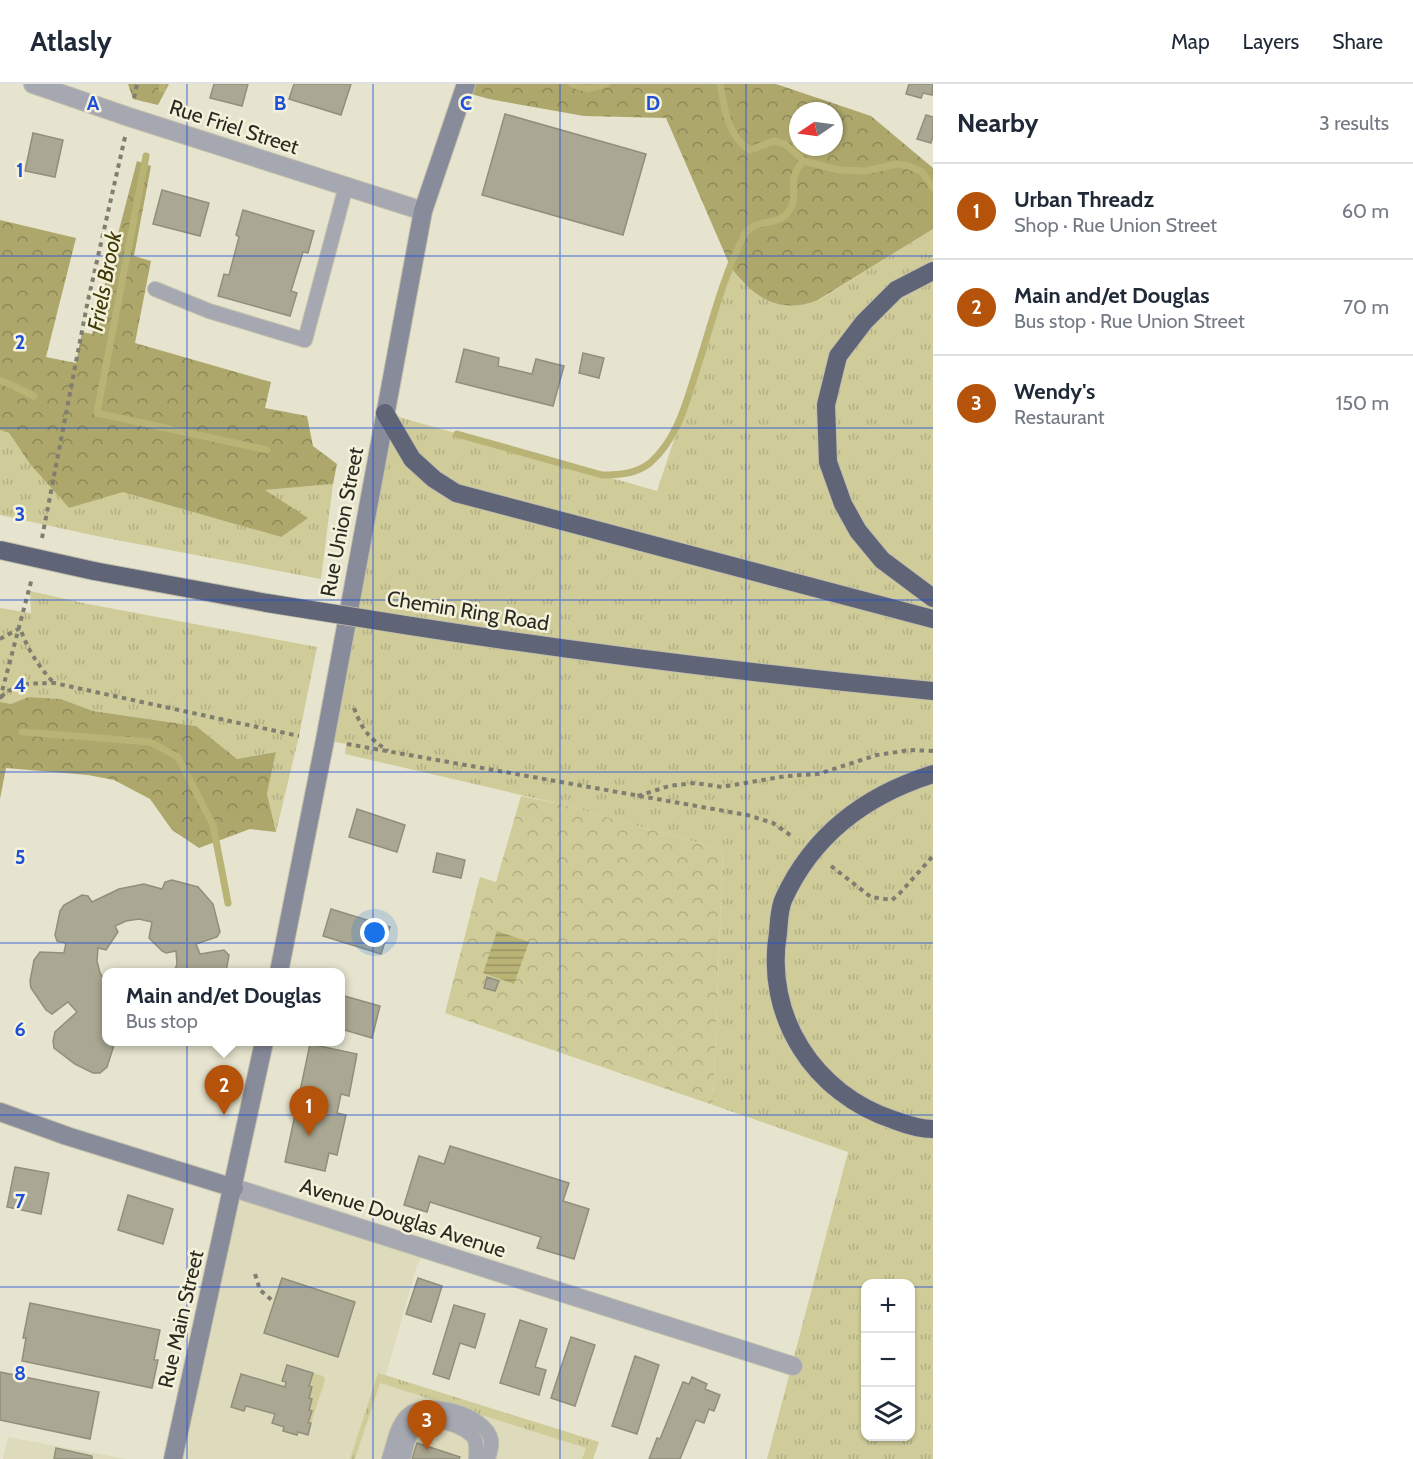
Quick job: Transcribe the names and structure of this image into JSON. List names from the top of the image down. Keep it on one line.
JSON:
{"streets":{"highway":["Chemin Ring Road"],"main road":["Rue Union Street","Avenue Douglas Avenue","Rue Main Street"],"street":["Rue Friel Street"]},"crossings":[["Rue Friel Street","Rue Union Street"],["Avenue Douglas Avenue","Rue Main Street"]],"water":["Friels Brook"],"north":"left","page":{"header":"Atlasly","nav":["Map","Layers","Share"],"heading":["Nearby","3 results"],"list":[{"mark":"1","name":"Urban Threadz","note":"Shop · Rue Union Street","value":"60 m"},{"mark":"2","name":"Main and/et Douglas","note":"Bus stop · Rue Union Street","value":"70 m"},{"mark":"3","name":"Wendy's","note":"Restaurant","value":"150 m"}],"popup":["Main and/et Douglas","Bus stop"],"pins":["2","1","3"],"map_buttons":["+","−"]},"grid":{"columns":["A","B","C","D"],"rows":["1","2","3","4","5","6","7","8"]}}
